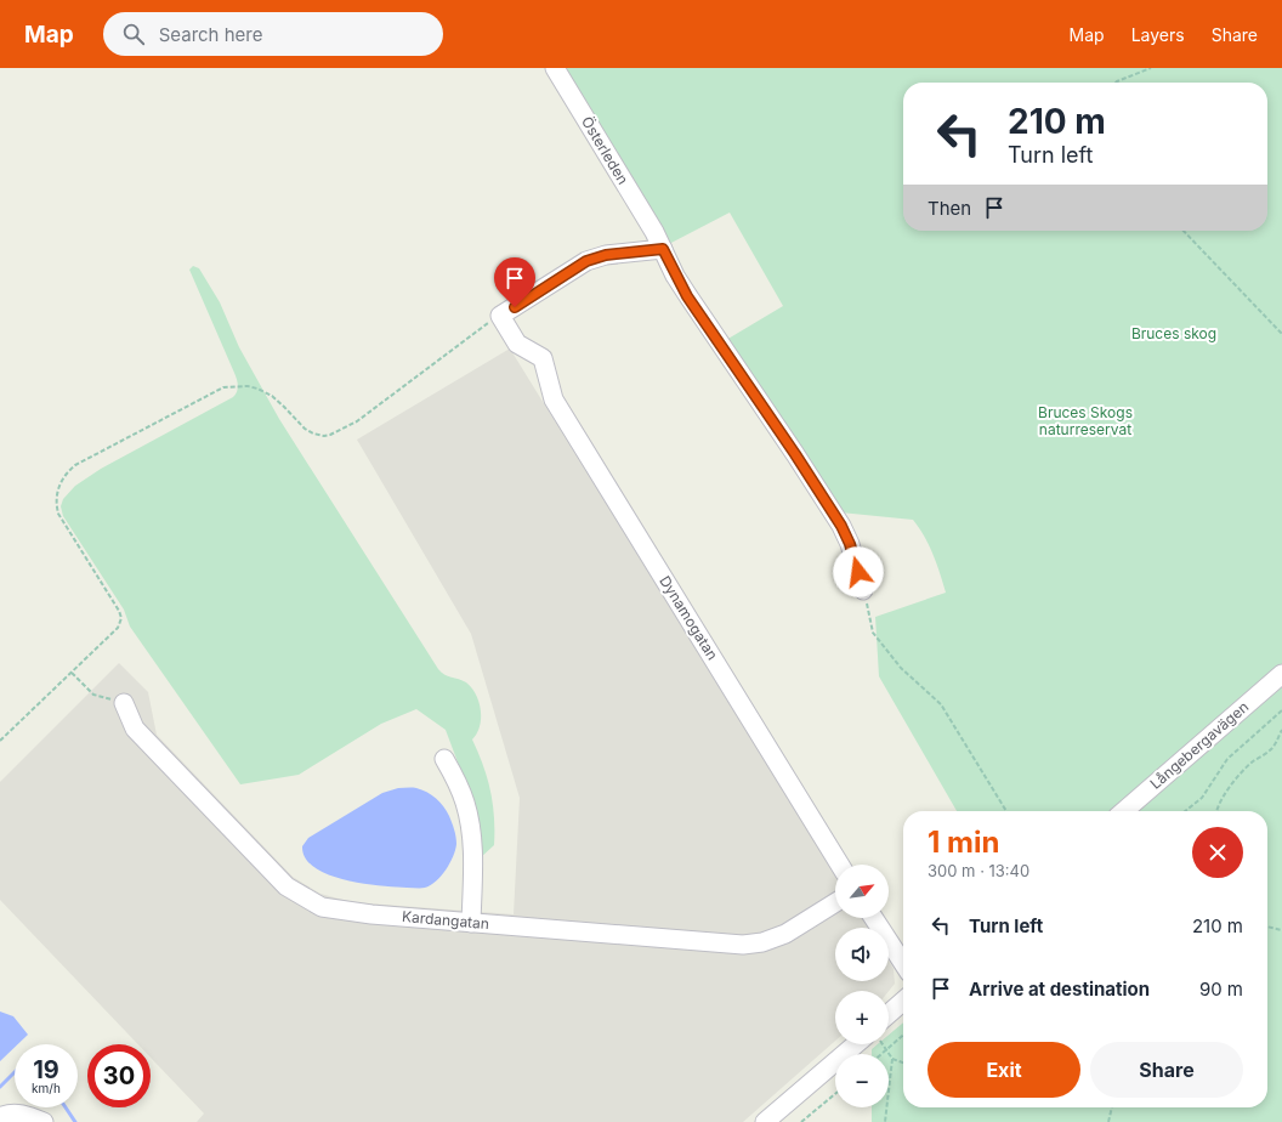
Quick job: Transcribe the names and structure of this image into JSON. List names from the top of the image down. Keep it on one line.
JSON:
{"streets":{"street":["Österleden","Dynamogatan","Långebergavägen","Kardangatan"]},"parks":["Bruces skog","Bruces Skogs naturreservat"],"north":"top right","page":{"header":"Map","search":"Search here","nav":["Map","Layers","Share"],"turn":["210 m","Turn left"],"then":"Then","heading":["1 min","300 m · 13:40"],"map_buttons":["+","−"],"list":[{"name":"Turn left","value":"210 m"},{"name":"Arrive at destination","value":"90 m"}],"buttons":["Exit","Share"],"speed":"19 km/h","limit":"30"}}
